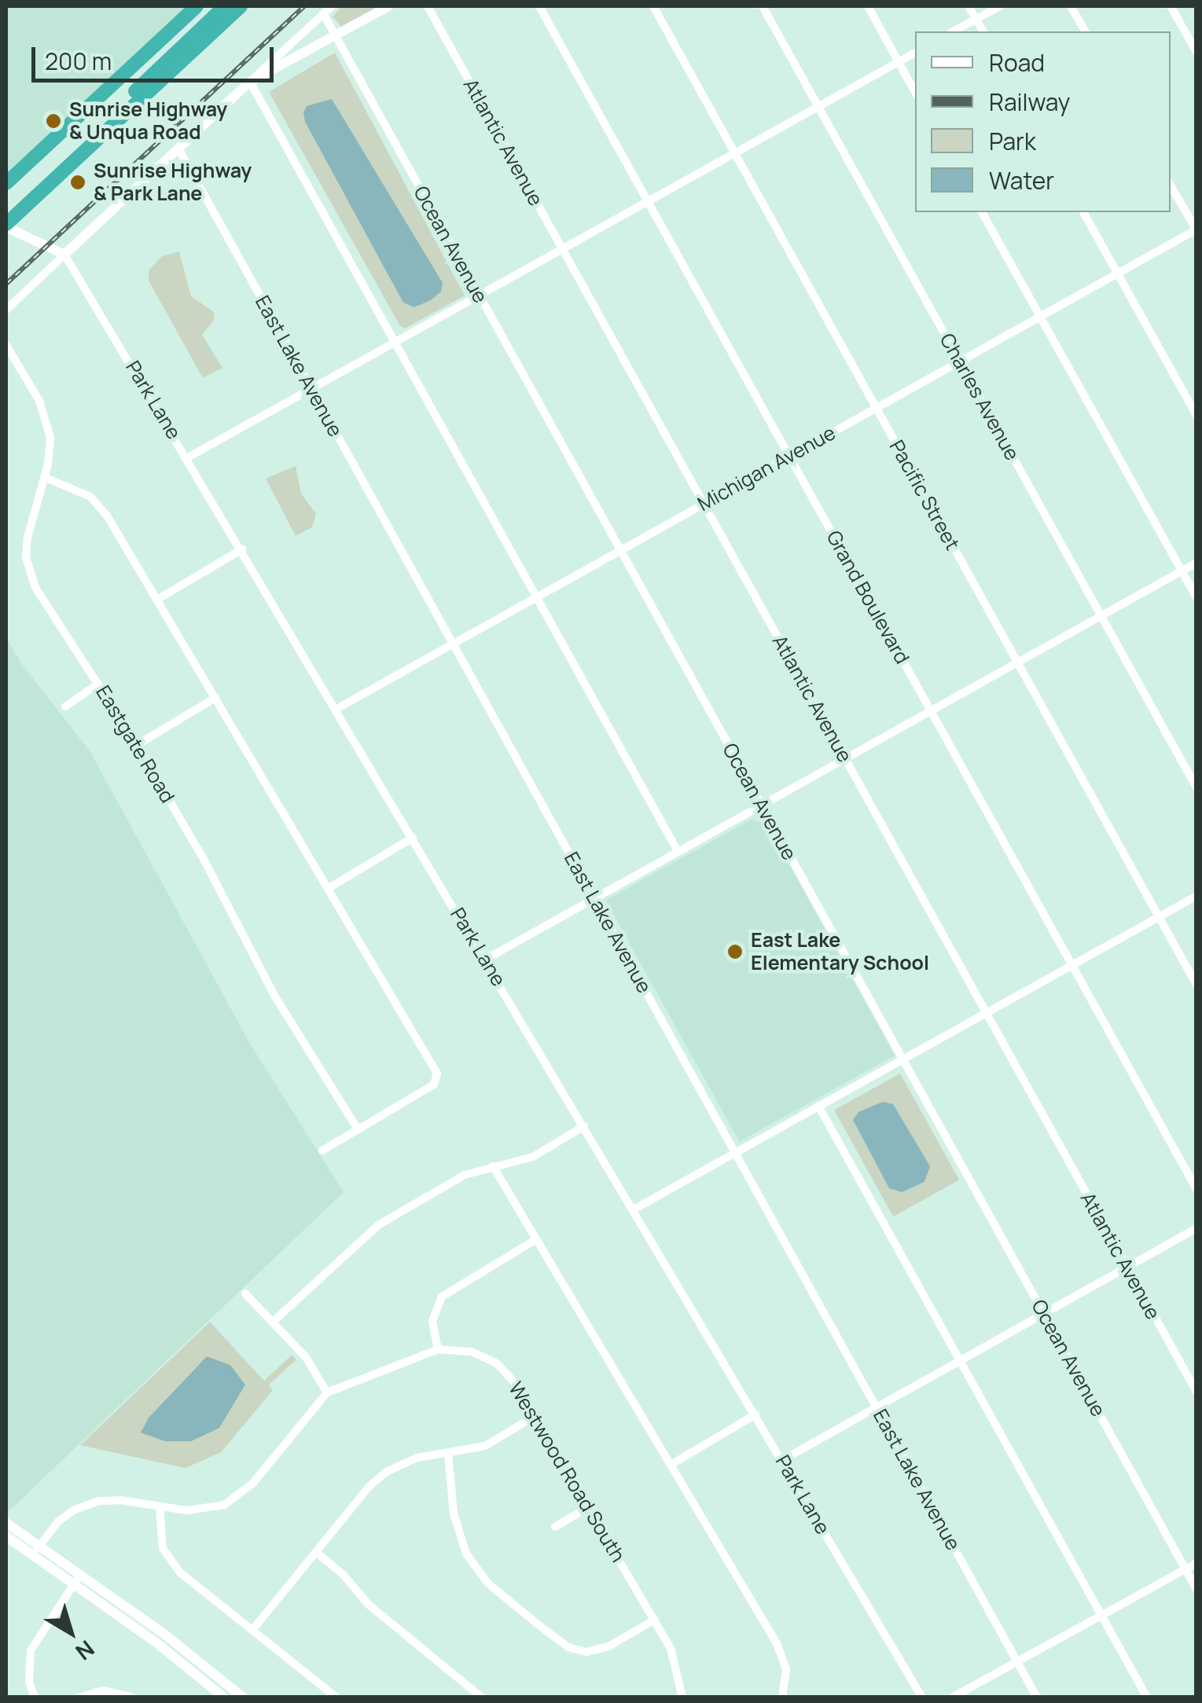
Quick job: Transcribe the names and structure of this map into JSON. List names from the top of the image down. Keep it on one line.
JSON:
{"streets":{"street":["Atlantic Avenue","Ocean Avenue","East Lake Avenue","Charles Avenue","Park Lane","Michigan Avenue","Pacific Street","Grand Boulevard","Eastgate Road","Westwood Road South"]},"crossings":[["Atlantic Avenue","Michigan Avenue"],["Ocean Avenue","Michigan Avenue"],["East Lake Avenue","Michigan Avenue"],["Charles Avenue","Michigan Avenue"],["Park Lane","Michigan Avenue"],["Michigan Avenue","Pacific Street"],["Michigan Avenue","Grand Boulevard"]],"places":["Sunrise Highway & Unqua Road","Sunrise Highway & Park Lane","East Lake Elementary School"],"legend":["Road","Railway","Park","Water"],"scale_bar":"200 m","north":"bottom right"}
